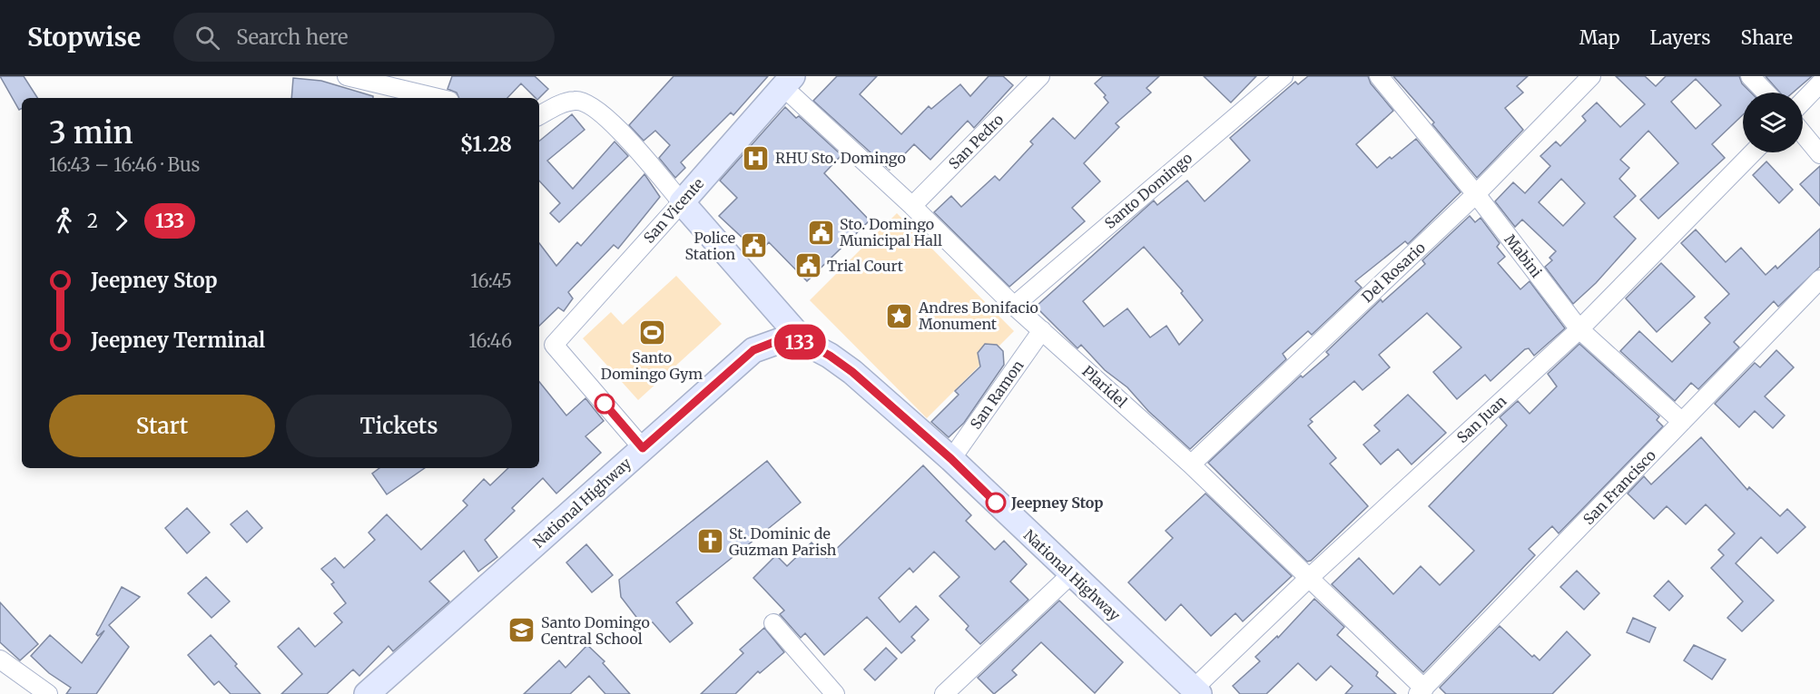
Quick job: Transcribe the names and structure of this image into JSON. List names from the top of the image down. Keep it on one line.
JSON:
{"streets":{"main road":["San Vicente","National Highway"],"street":["San Pedro","Santo Domingo","Mabini","Del Rosario","Plaridel","San Ramon","San Juan","San Francisco"]},"crossings":[["San Pedro","Plaridel"],["Santo Domingo","Plaridel"],["San Vicente","Plaridel"],["San Vicente","National Highway"],["Mabini","Del Rosario"],["Mabini","San Juan"],["Mabini","San Francisco"],["Del Rosario","Plaridel"],["Plaridel","San Ramon"],["Plaridel","San Juan"],["Plaridel","San Francisco"],["San Ramon","National Highway"],["San Juan","National Highway"]],"places":{"hospital":["RHU Sto. Domingo"],"public building":["Sto. Domingo Municipal Hall","Police Station","Trial Court"],"place":["Andres Bonifacio Monument"],"sports":["Santo Domingo Gym"],"other":["Jeepney Stop"],"church":["St. Dominic de Guzman Parish"],"school or university":["Santo Domingo Central School"]},"lines":["bus line 133"],"page":{"header":"Stopwise","search":"Search here","nav":["Map","Layers","Share"],"on_map":"133","heading":["3 min","16:43 – 16:46 · Bus","$1.28"],"legs":["2","133"],"list":[{"name":"Jeepney Stop","value":"16:45"},{"name":"Jeepney Terminal","value":"16:46"}],"buttons":["Start","Tickets"]}}
